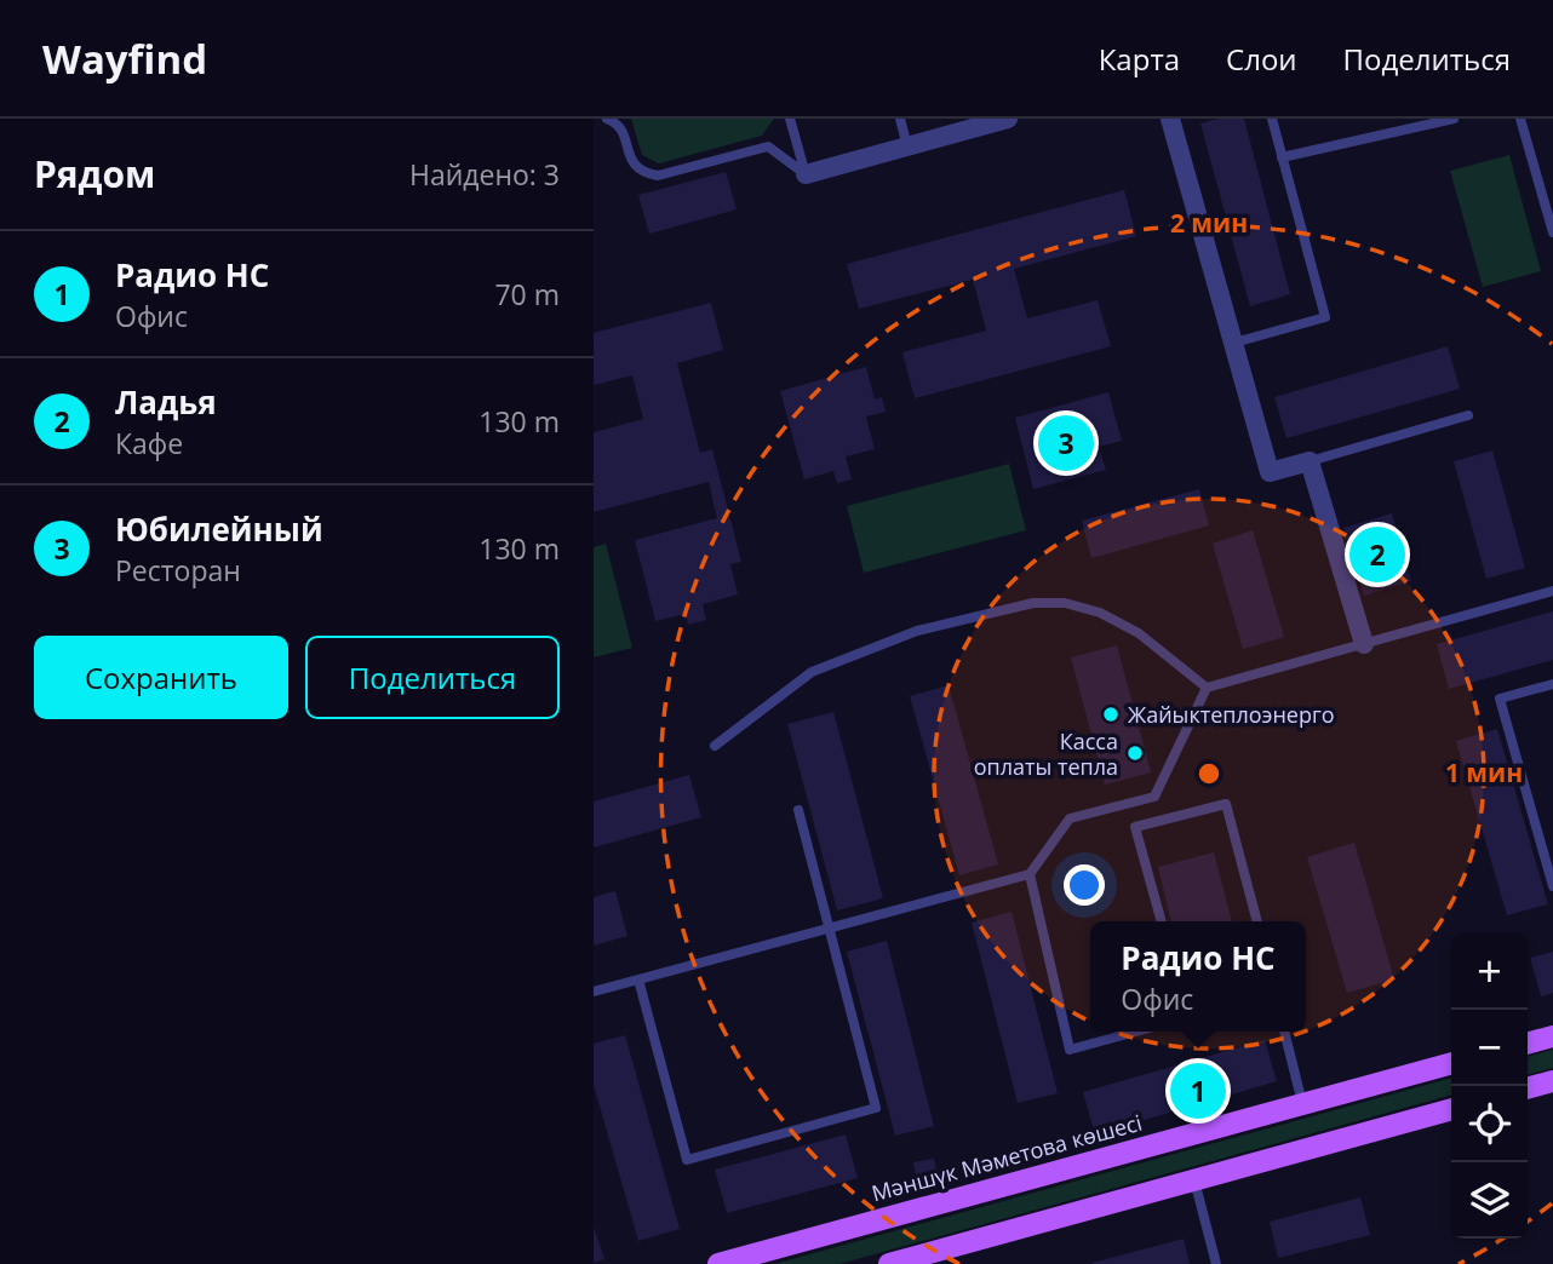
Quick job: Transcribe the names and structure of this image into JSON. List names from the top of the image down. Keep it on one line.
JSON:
{"streets":{"main road":["Мәншүк Мәметова көшесі"]},"places":["Жайыктеплоэнерго","Касса оплаты тепла"],"page":{"header":"Wayfind","nav":["Карта","Слои","Поделиться"],"heading":["Рядом","Найдено: 3"],"list":[{"mark":"1","name":"Радио НС","note":"Офис","value":"70 m"},{"mark":"2","name":"Ладья","note":"Кафе","value":"130 m"},{"mark":"3","name":"Юбилейный","note":"Ресторан","value":"130 m"}],"pins":["3","2","1"],"buttons":["Сохранить","Поделиться"],"popup":["Радио НС","Офис"],"map_buttons":["+","−"]},"rings":["2 мин","1 мин"]}
